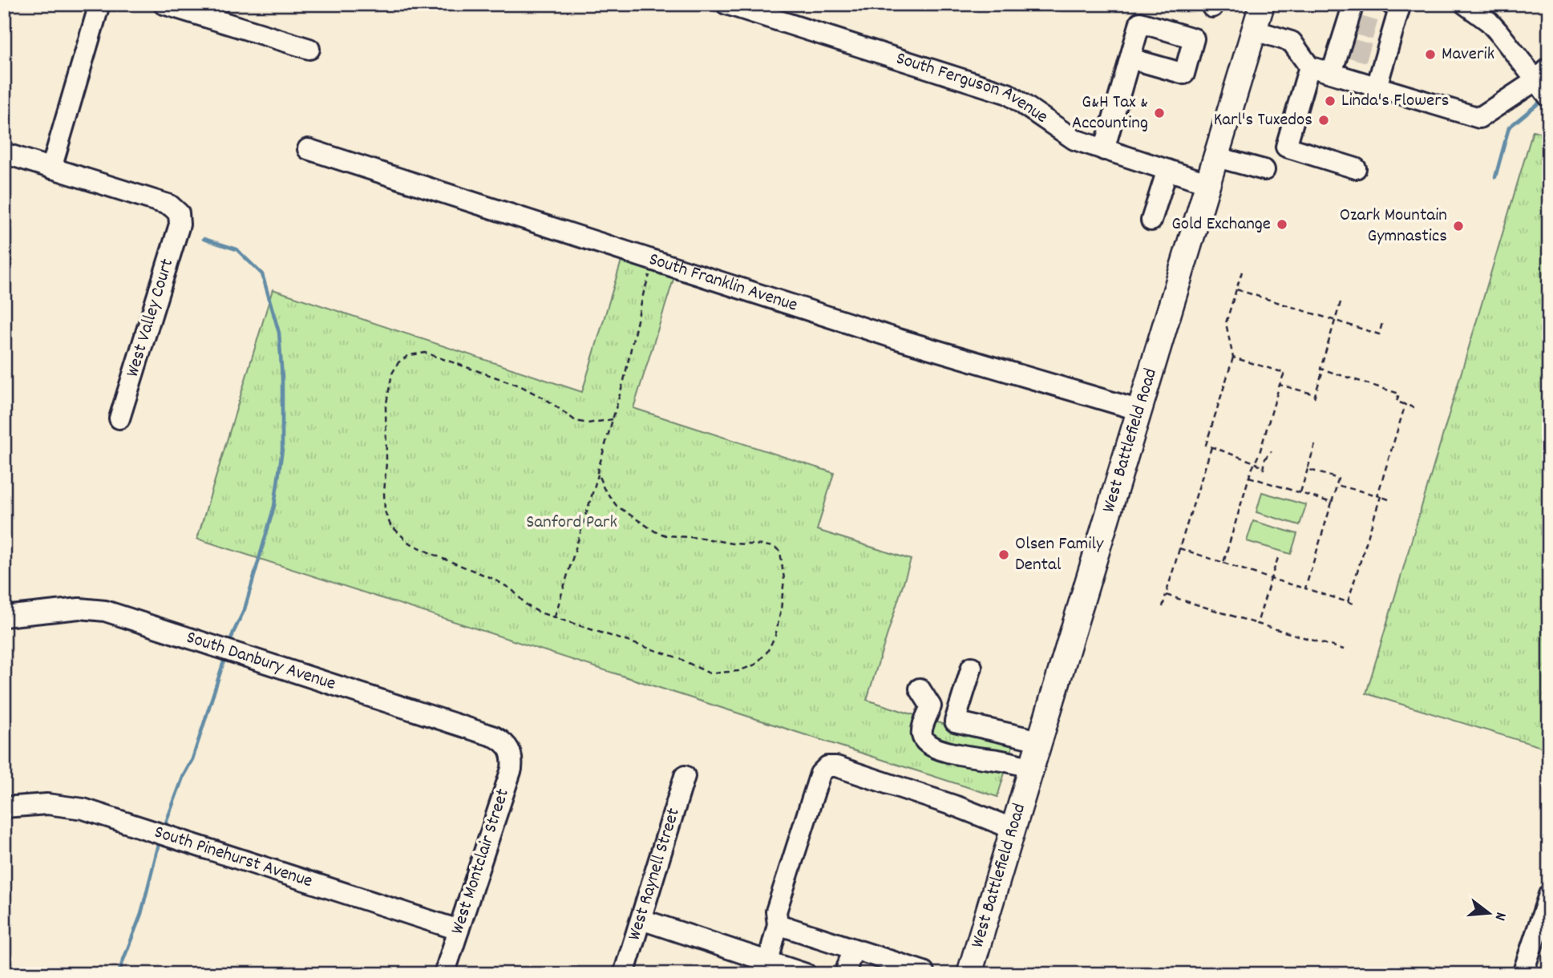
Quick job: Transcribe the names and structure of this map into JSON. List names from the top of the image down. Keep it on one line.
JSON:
{"streets":{"main road":["West Battlefield Road"],"street":["South Ferguson Avenue","South Franklin Avenue","West Valley Court","South Danbury Avenue","South Pinehurst Avenue","West Montclair Street","West Raynell Street"]},"crossings":[["South Ferguson Avenue","West Battlefield Road"],["South Franklin Avenue","West Battlefield Road"],["South Danbury Avenue","West Montclair Street"],["South Pinehurst Avenue","West Montclair Street"]],"parks":["Sanford Park"],"places":["Maverik","Linda's Flowers","G&H Tax & Accounting","Karl's Tuxedos","Gold Exchange","Ozark Mountain Gymnastics","Olsen Family Dental"],"north":"right"}
